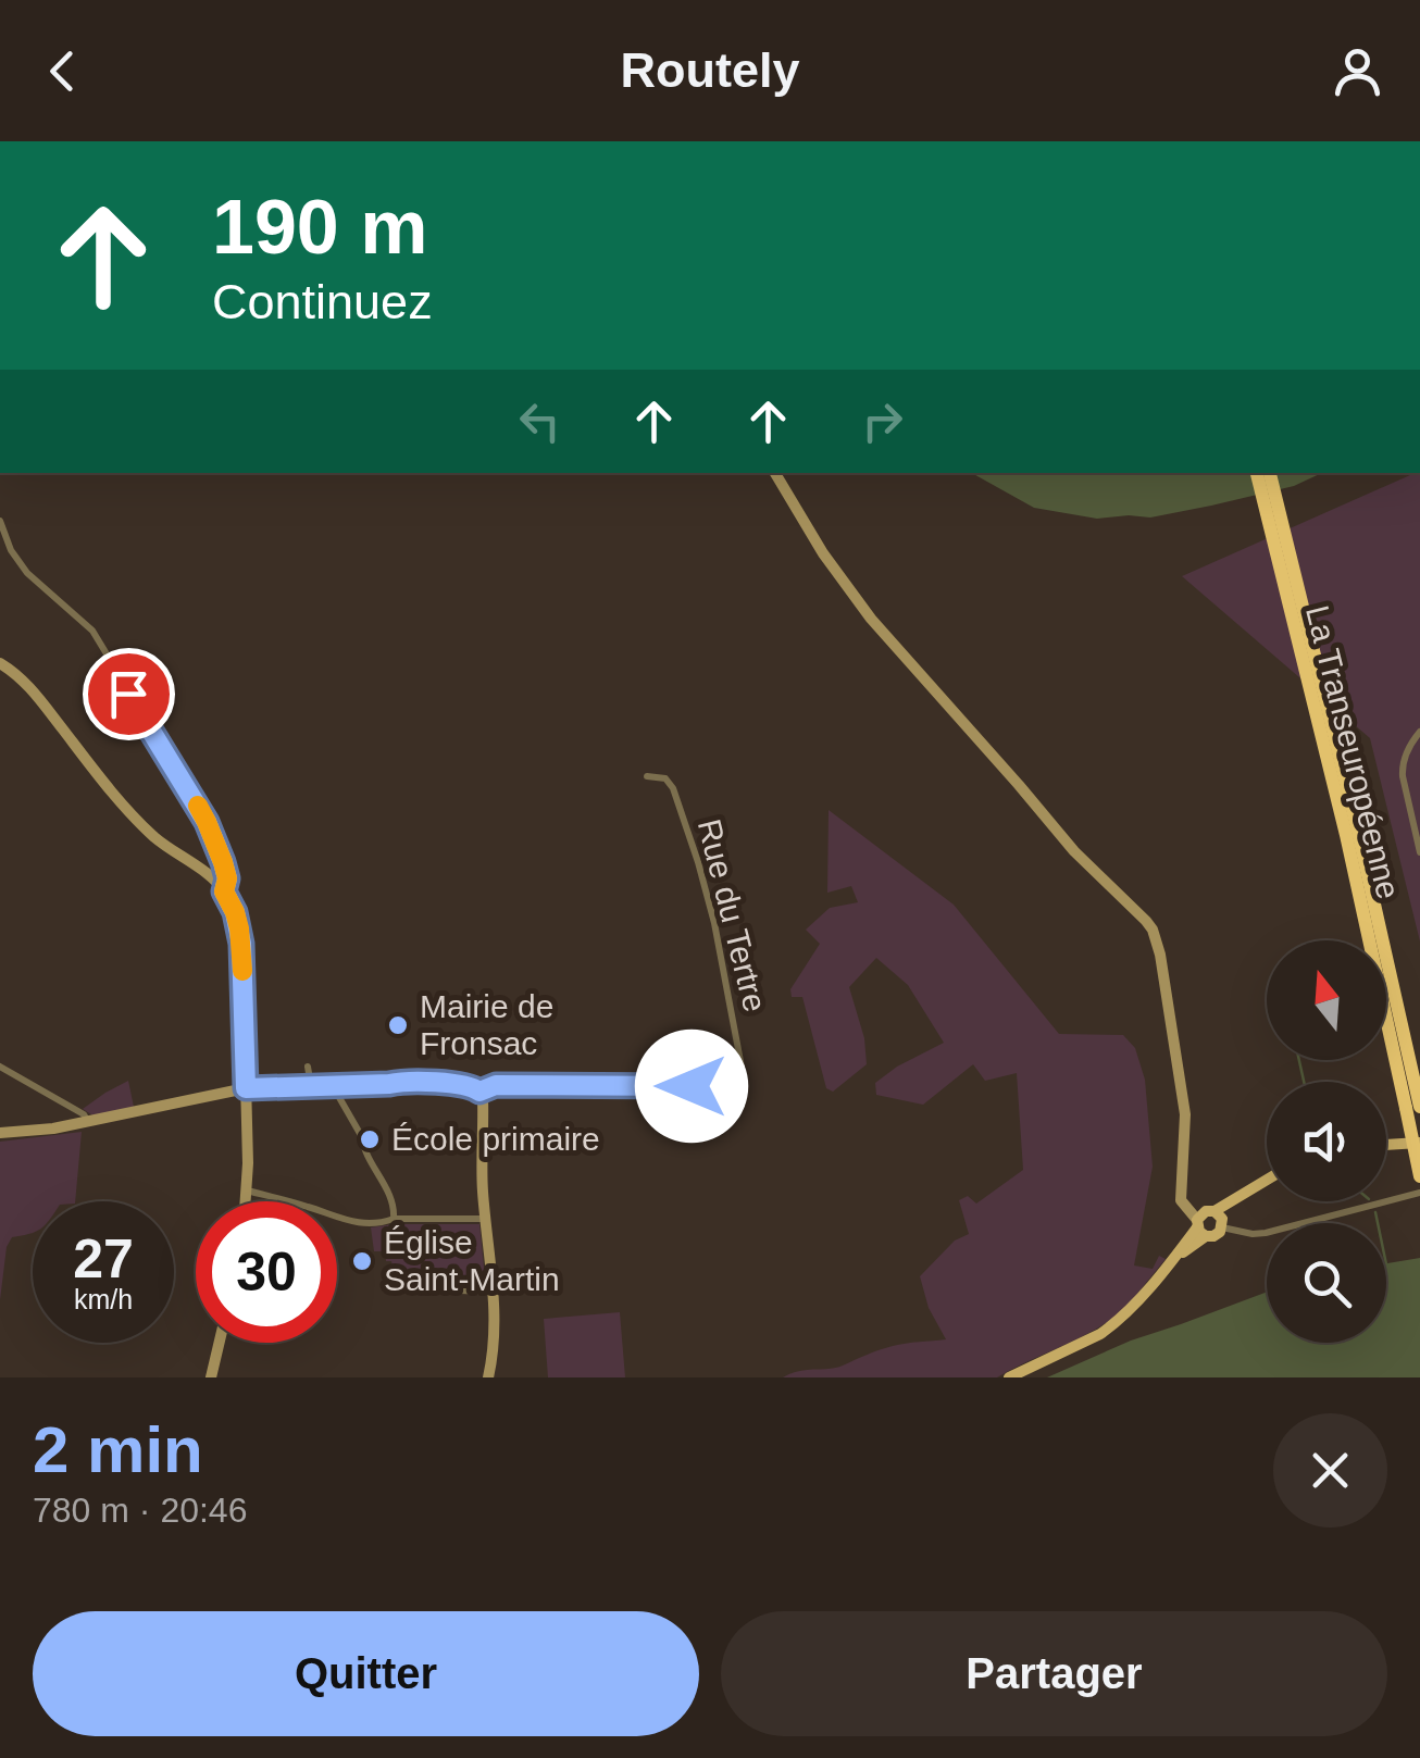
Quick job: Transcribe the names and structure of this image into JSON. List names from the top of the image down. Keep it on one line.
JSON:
{"streets":{"highway":["La Transeuropéenne"],"street":["Rue du Tertre"]},"places":["Mairie de Fronsac","École primaire","Église Saint-Martin"],"north":"top","page":{"header":"Routely","turn":["190 m","Continuez"],"speed":"27 km/h","limit":"30","heading":["2 min","780 m · 20:46"],"buttons":["Quitter","Partager"]}}
